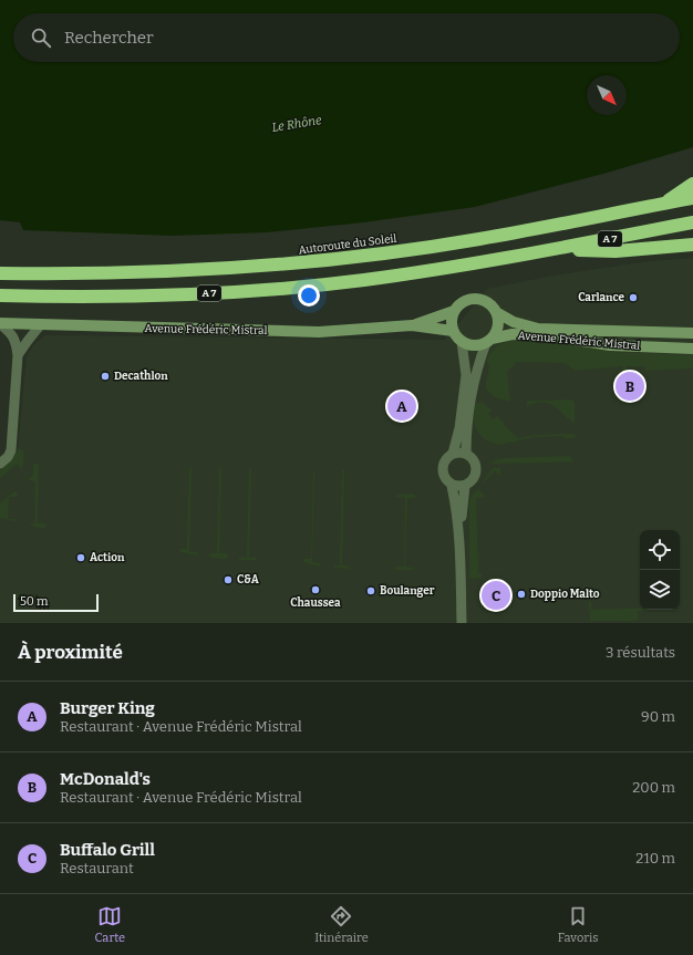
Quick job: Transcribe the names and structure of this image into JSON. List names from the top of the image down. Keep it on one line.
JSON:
{"streets":{"highway":["A 7","Autoroute du Soleil"],"main road":["Avenue Frédéric Mistral"]},"water":["Le Rhône"],"places":["Carlance","Decathlon","Action","C&A","Chaussea","Boulanger","Doppio Malto"],"scale_bar":"50 m","north":"bottom right","page":{"search":"Rechercher","pins":["B","A","C"],"scale":"50 m","heading":["À proximité","3 résultats"],"list":[{"mark":"A","name":"Burger King","note":"Restaurant · Avenue Frédéric Mistral","value":"90 m"},{"mark":"B","name":"McDonald's","note":"Restaurant · Avenue Frédéric Mistral","value":"200 m"},{"mark":"C","name":"Buffalo Grill","note":"Restaurant","value":"210 m"}],"nav":["Carte","Itinéraire","Favoris"]}}
